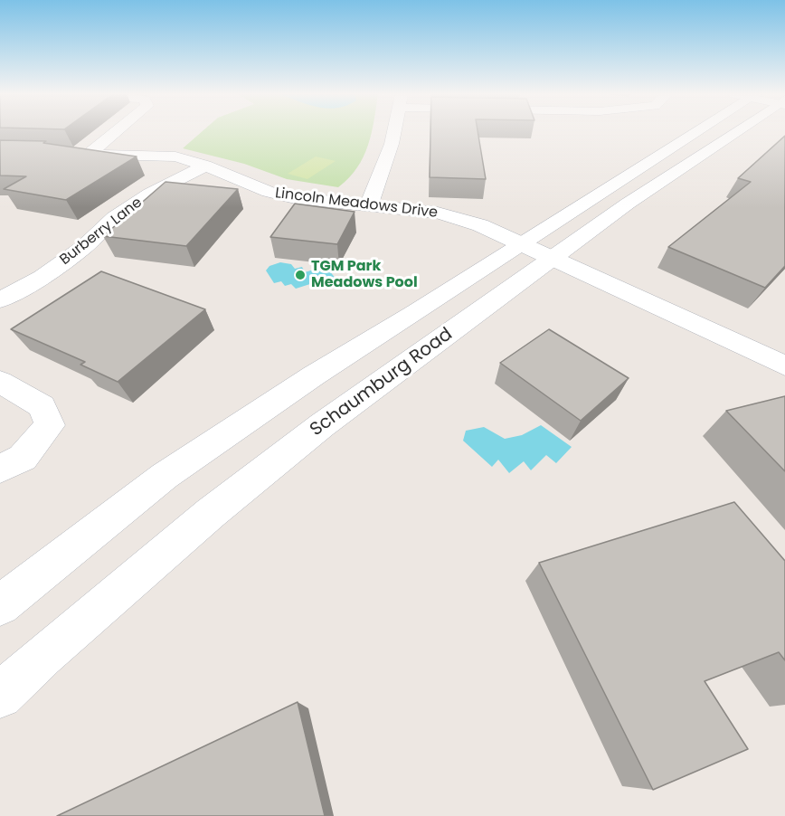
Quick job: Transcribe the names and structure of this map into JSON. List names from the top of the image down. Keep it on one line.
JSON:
{"streets":{"street":["Lincoln Meadows Drive","Burberry Lane","Schaumburg Road"]},"crossings":[["Lincoln Meadows Drive","Burberry Lane"],["Lincoln Meadows Drive","Schaumburg Road"]],"places":["TGM Park Meadows Pool"]}
